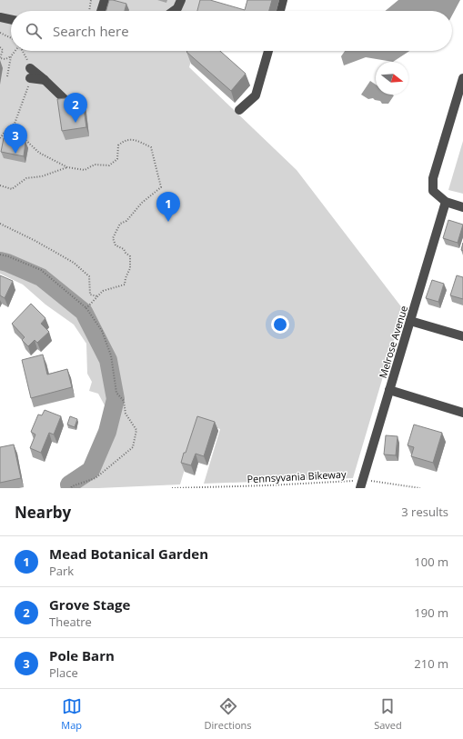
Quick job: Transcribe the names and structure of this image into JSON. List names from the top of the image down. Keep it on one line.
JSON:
{"streets":{"street":["Melrose Avenue"],"path":["Pennsyvania Bikeway"]},"crossings":[["Melrose Avenue","Pennsyvania Bikeway"]],"north":"right","page":{"search":"Search here","pins":["2","3","1"],"heading":["Nearby","3 results"],"list":[{"mark":"1","name":"Mead Botanical Garden","note":"Park","value":"100 m"},{"mark":"2","name":"Grove Stage","note":"Theatre","value":"190 m"},{"mark":"3","name":"Pole Barn","note":"Place","value":"210 m"}],"nav":["Map","Directions","Saved"]}}
